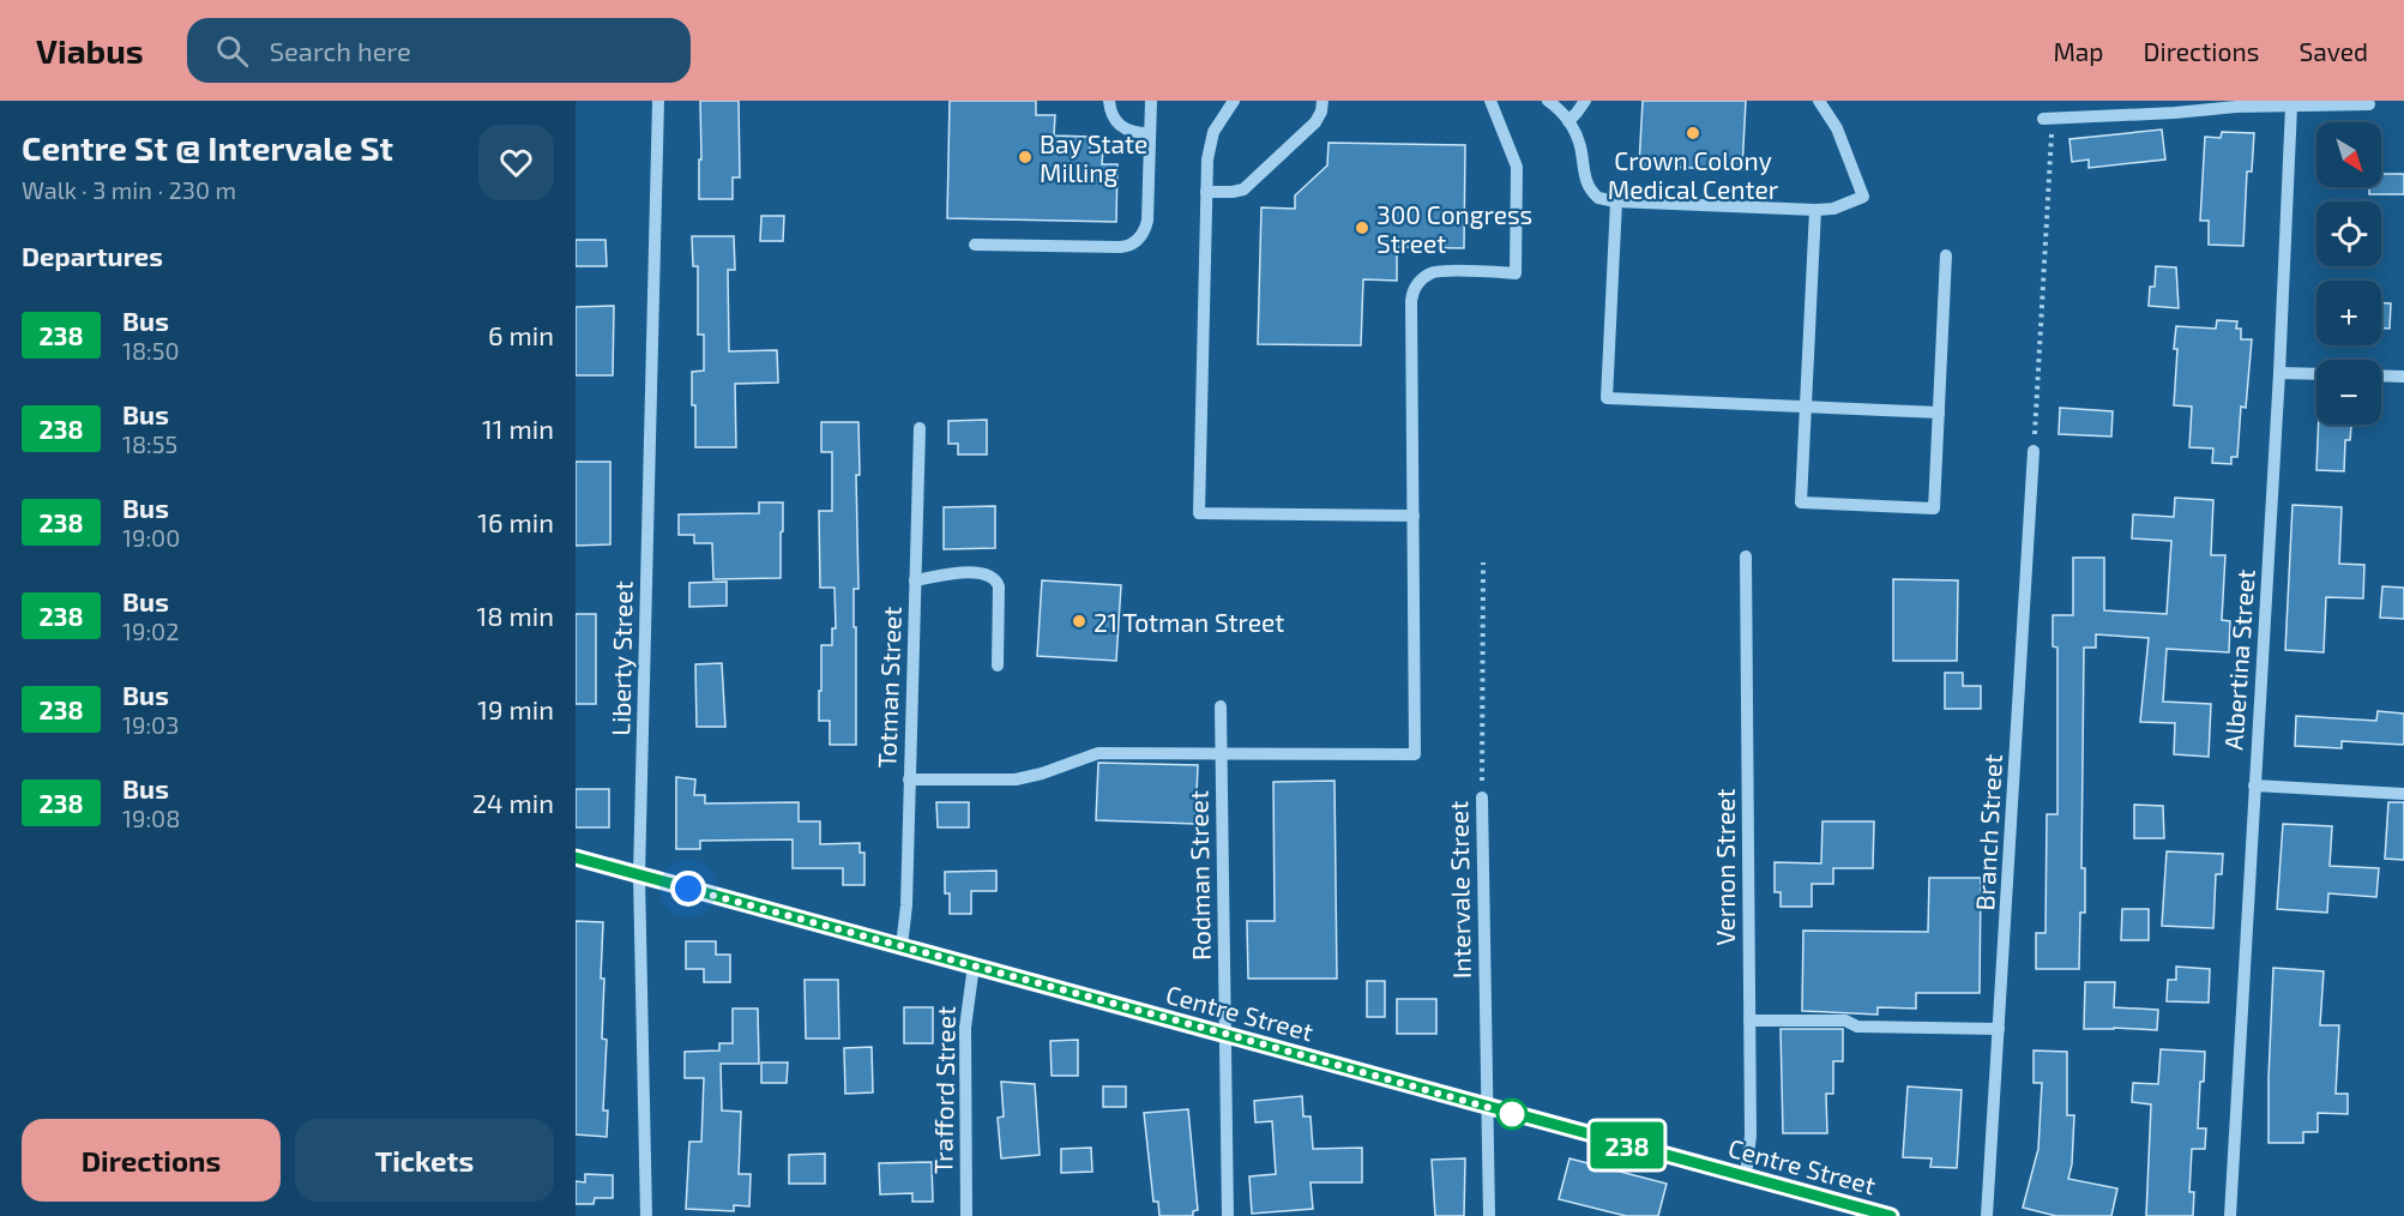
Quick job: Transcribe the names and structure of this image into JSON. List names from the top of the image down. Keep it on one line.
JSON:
{"streets":{"main road":["Centre Street"],"street":["Liberty Street","Albertina Street","Totman Street","Branch Street","Vernon Street","Rodman Street","Intervale Street","Trafford Street"]},"crossings":[["Liberty Street","Centre Street"],["Totman Street","Centre Street"],["Vernon Street","Centre Street"],["Rodman Street","Centre Street"],["Intervale Street","Centre Street"],["Centre Street","Trafford Street"]],"places":["Crown Colony Medical Center","Bay State Milling","300 Congress Street","21 Totman Street"],"lines":["bus line 238"],"north":"bottom right","page":{"header":"Viabus","search":"Search here","nav":["Map","Directions","Saved"],"heading":[["Centre St @ Intervale St","Walk · 3 min · 230 m"],"Departures"],"on_map":"238","map_buttons":["+","−"],"list":[{"mark":"238","name":"Bus","note":"18:50","value":"6 min"},{"mark":"238","name":"Bus","note":"18:55","value":"11 min"},{"mark":"238","name":"Bus","note":"19:00","value":"16 min"},{"mark":"238","name":"Bus","note":"19:02","value":"18 min"},{"mark":"238","name":"Bus","note":"19:03","value":"19 min"},{"mark":"238","name":"Bus","note":"19:08","value":"24 min"}],"buttons":["Directions","Tickets"]}}
